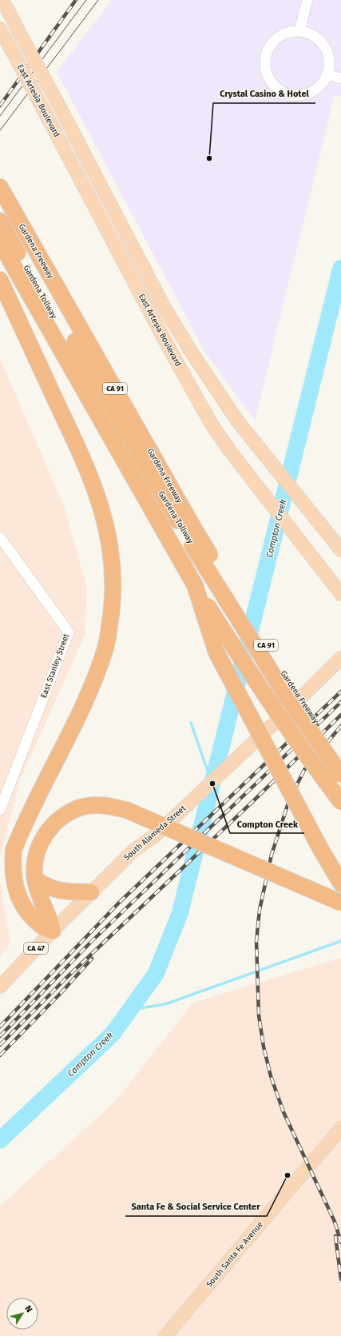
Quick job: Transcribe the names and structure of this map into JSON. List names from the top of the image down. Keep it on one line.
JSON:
{"streets":{"highway":["Gardena Freeway","Gardena Tollway","CA 91"],"main road":["East Artesia Boulevard","South Alameda Street","CA 47","South Santa Fe Avenue"],"street":["East Stanley Street"]},"crossings":[["Gardena Freeway","Gardena Tollway"]],"water":["Compton Creek"],"places":["Crystal Casino & Hotel","Compton Creek","Santa Fe & Social Service Center"],"north":"top right"}
